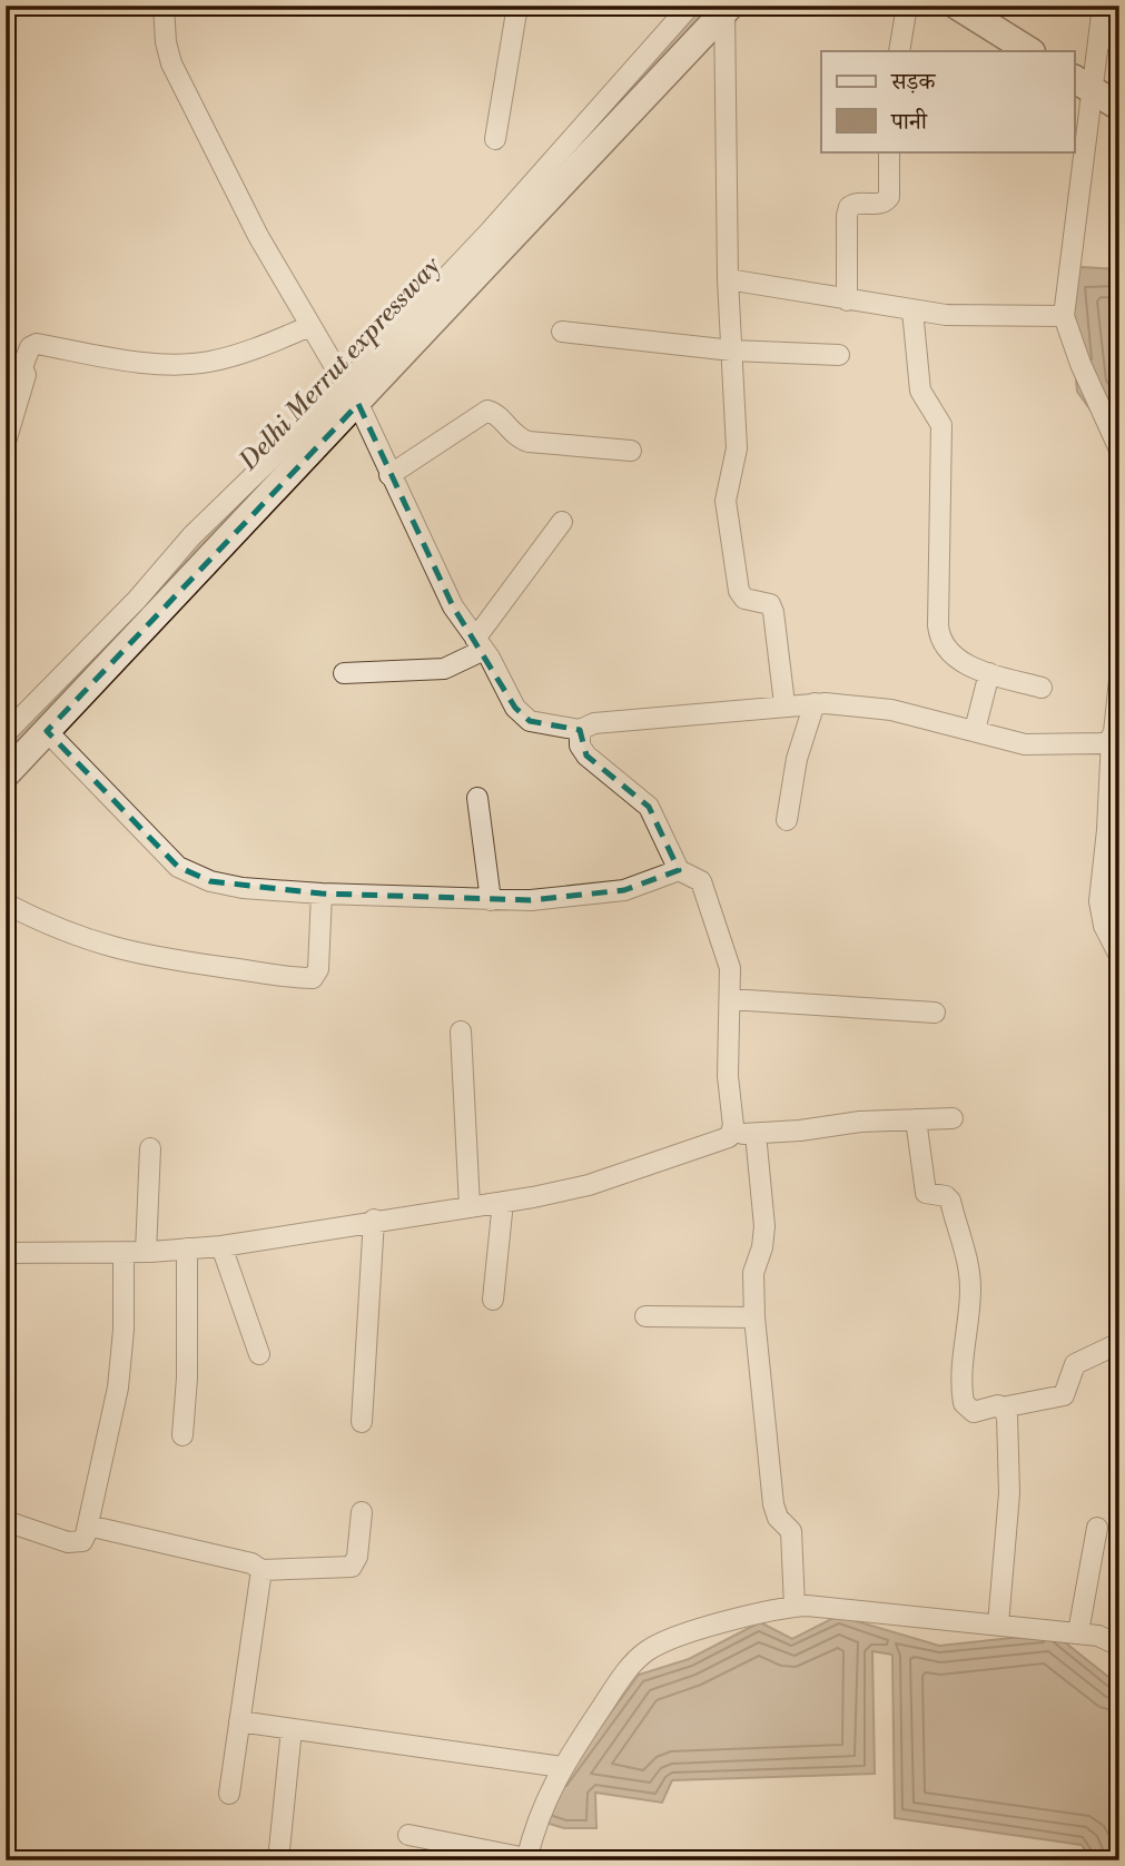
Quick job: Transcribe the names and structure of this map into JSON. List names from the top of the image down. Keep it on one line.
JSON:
{"water":["Delhi Merrut expressway"],"legend":["सड़क","पानी"]}
